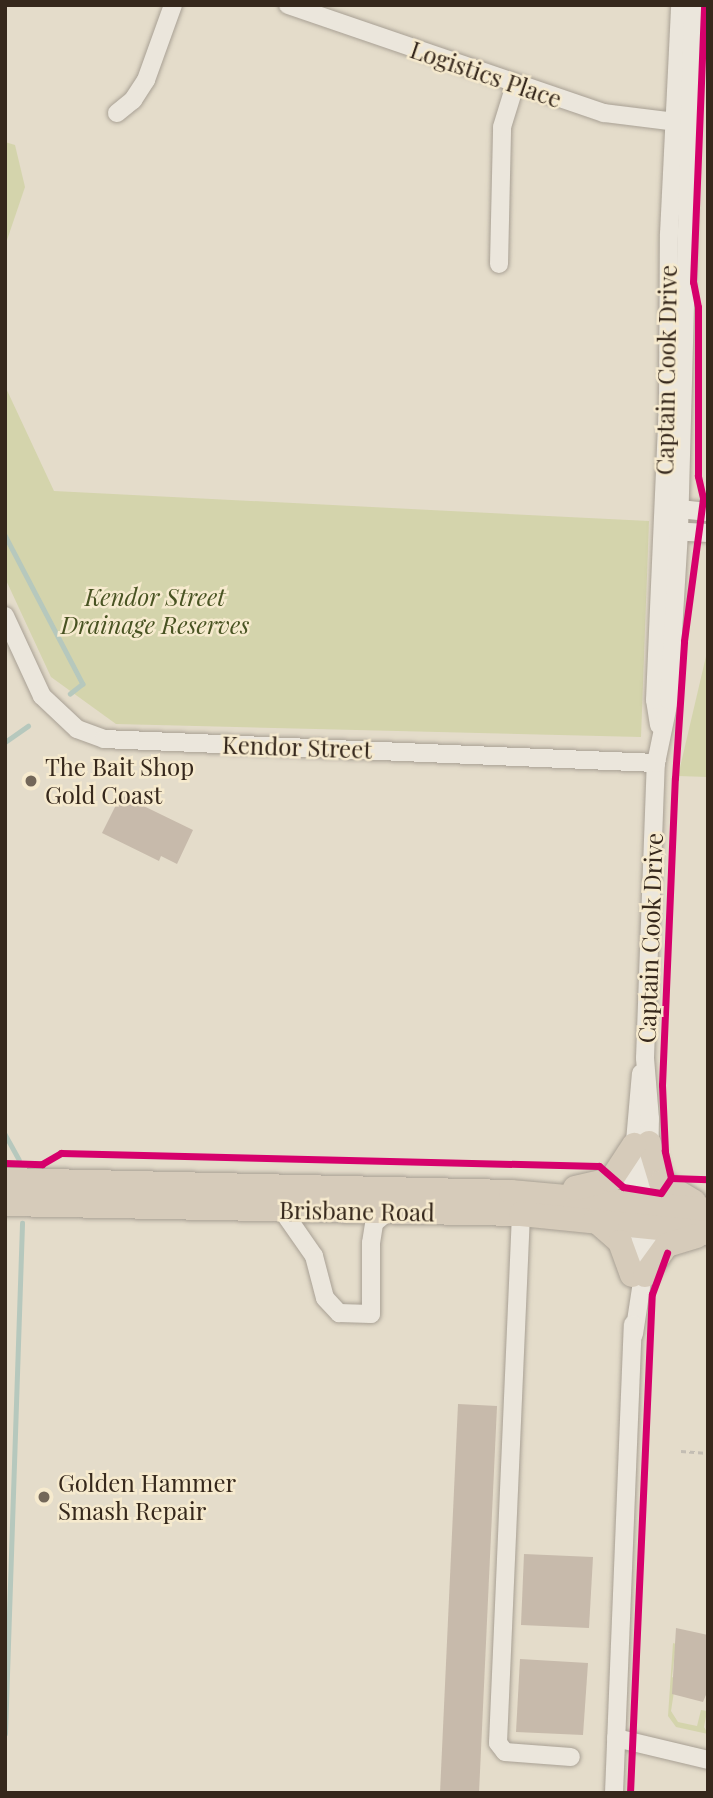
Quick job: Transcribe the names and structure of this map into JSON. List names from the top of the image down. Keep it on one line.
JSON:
{"streets":{"highway":["Brisbane Road"],"street":["Logistics Place","Captain Cook Drive","Kendor Street"]},"crossings":[["Logistics Place","Captain Cook Drive"],["Captain Cook Drive","Kendor Street"],["Captain Cook Drive","Brisbane Road"]],"parks":["Kendor Street Drainage Reserves"],"places":["The Bait Shop Gold Coast","Golden Hammer Smash Repair"]}
